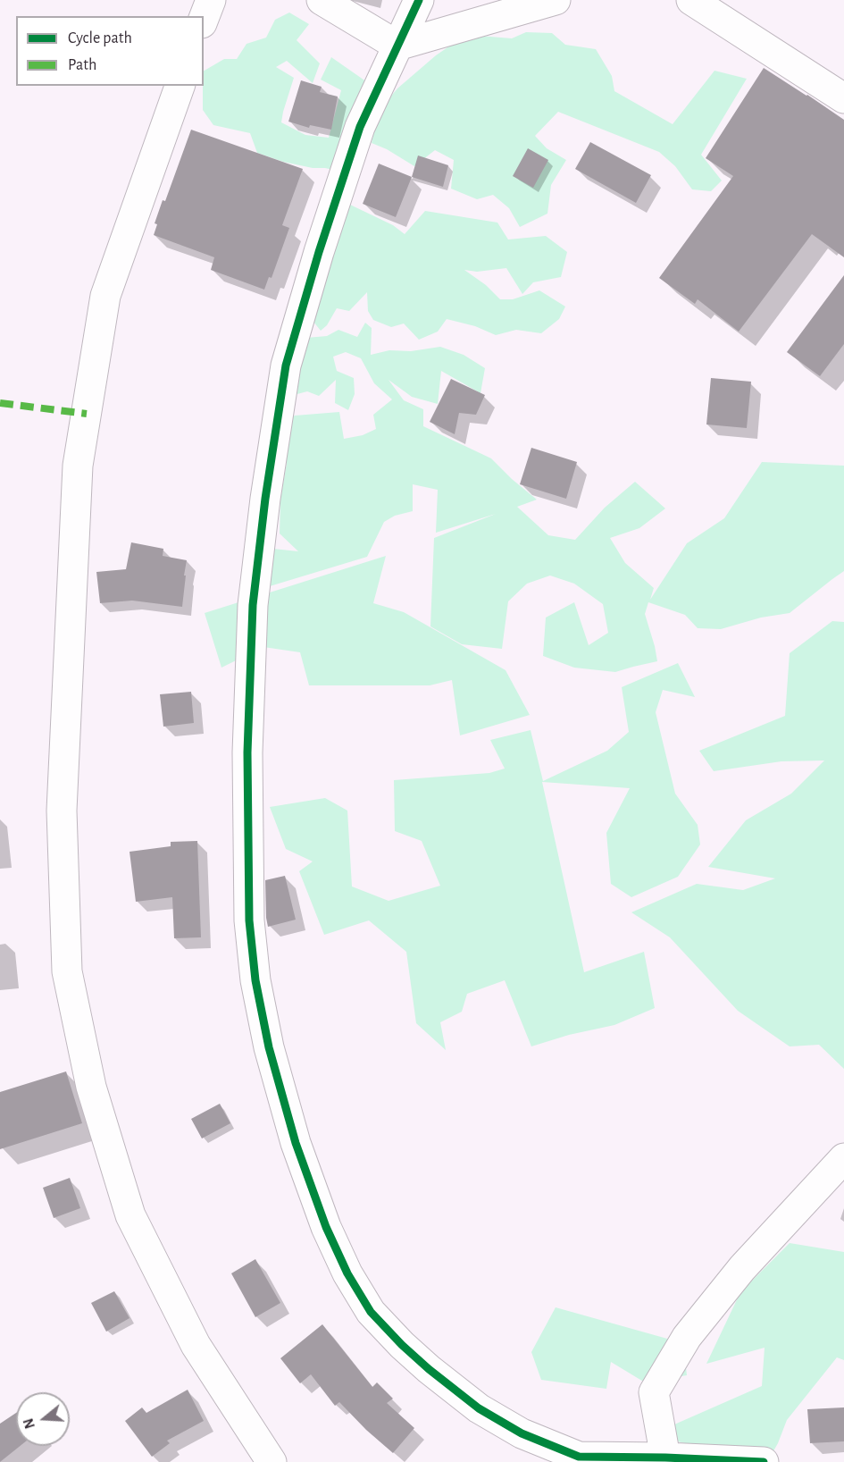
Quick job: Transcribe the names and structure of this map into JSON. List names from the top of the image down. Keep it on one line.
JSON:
{"legend":["Cycle path","Path"],"north":"left"}
